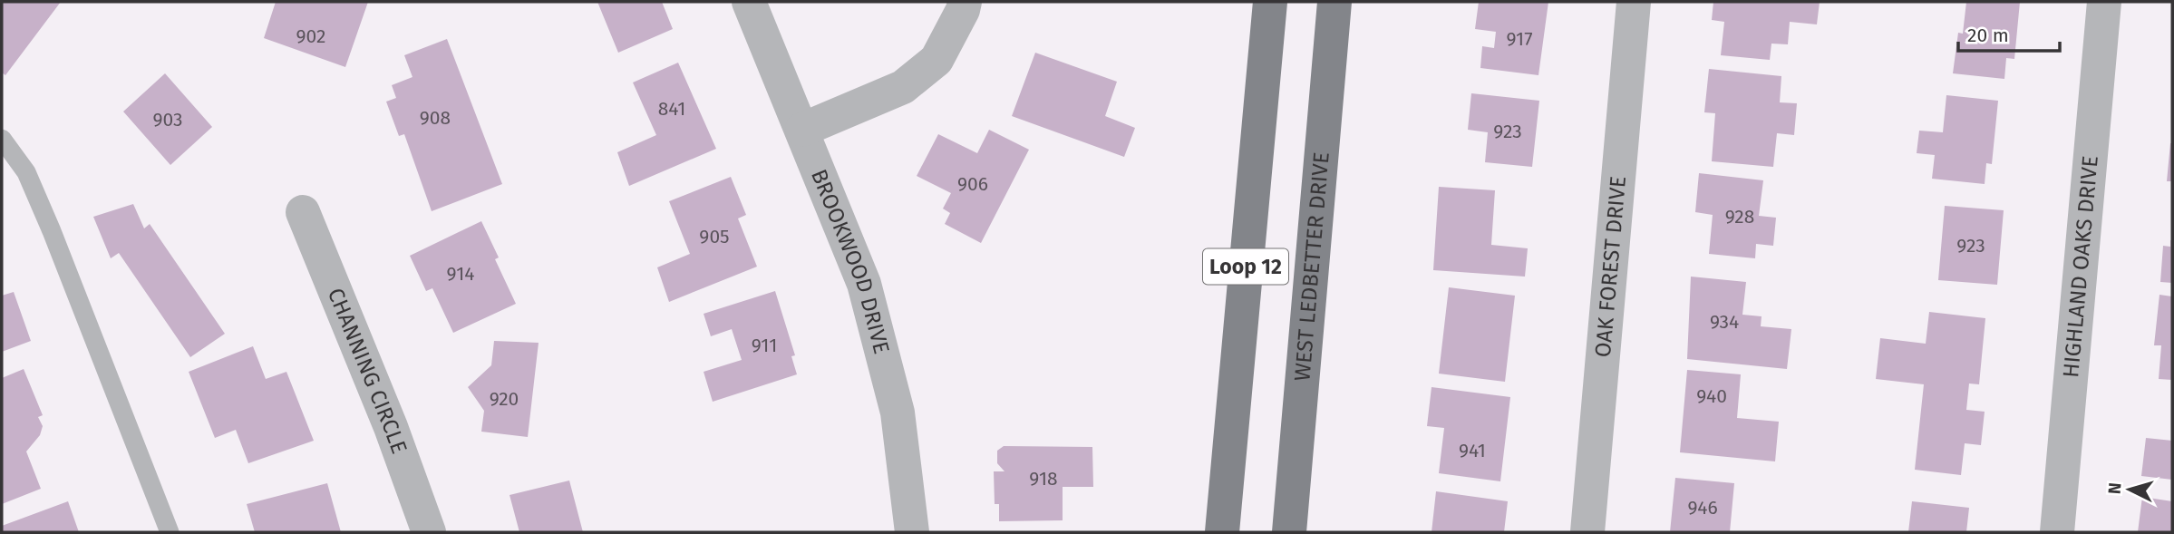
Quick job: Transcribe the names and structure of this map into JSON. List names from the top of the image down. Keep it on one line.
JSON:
{"streets":{"main road":["Loop 12","WEST LEDBETTER DRIVE"],"street":["BROOKWOOD DRIVE","OAK FOREST DRIVE","HIGHLAND OAKS DRIVE","CHANNING CIRCLE"]},"house_numbers":["902","917","841","908","903","923","906","928","905","923","914","934","911","940","920","941","918","946"],"scale_bar":"20 m","north":"left"}
